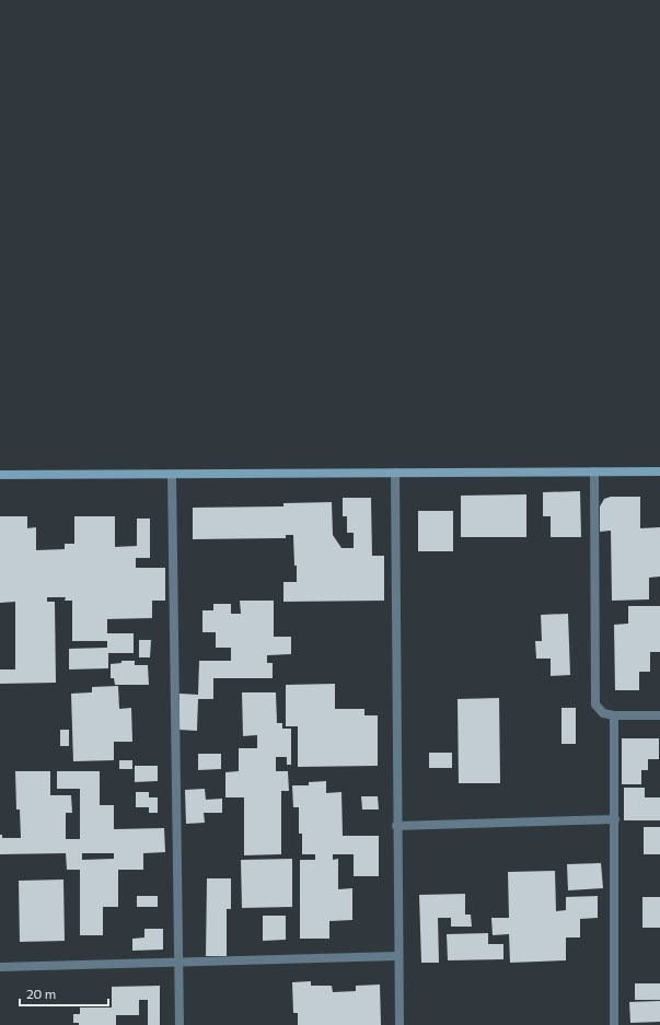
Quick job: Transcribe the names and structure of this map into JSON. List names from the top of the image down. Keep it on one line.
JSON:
{"scale_bar":"20 m"}
